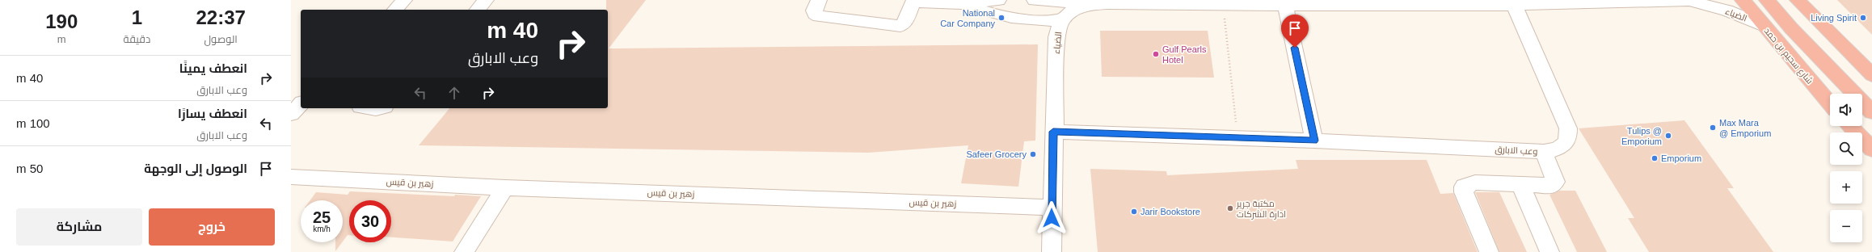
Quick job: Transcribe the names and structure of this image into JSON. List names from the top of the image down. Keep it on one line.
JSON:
{"streets":{"highway":["شارع سحيم بن حمد"],"street":["الضياء","وعب الابارق","زهير بن قيس"]},"crossings":[["الضياء","شارع سحيم بن حمد"],["الضياء","وعب الابارق"],["الضياء","زهير بن قيس"]],"places":["National Car Company","Living Spirit","Gulf Pearls Hotel","Max Mara @ Emporium","Tulips @ Emporium","Safeer Grocery","Emporium","مكتبة جرير ادارة الشركات","Jarir Bookstore"],"page":{"eta":["22:37","الوصول","1","دقيقة","190","m"],"turn":["40 m","وعب الابارق"],"list":[{"name":"انعطف يمينًا","note":"وعب الابارق","value":"40 m"},{"name":"انعطف يسارًا","note":"وعب الابارق","value":"100 m"},{"name":"الوصول إلى الوجهة","value":"50 m"}],"map_buttons":["+","−"],"speed":"25 km/h","limit":"30","buttons":["خروج","مشاركة"]}}
